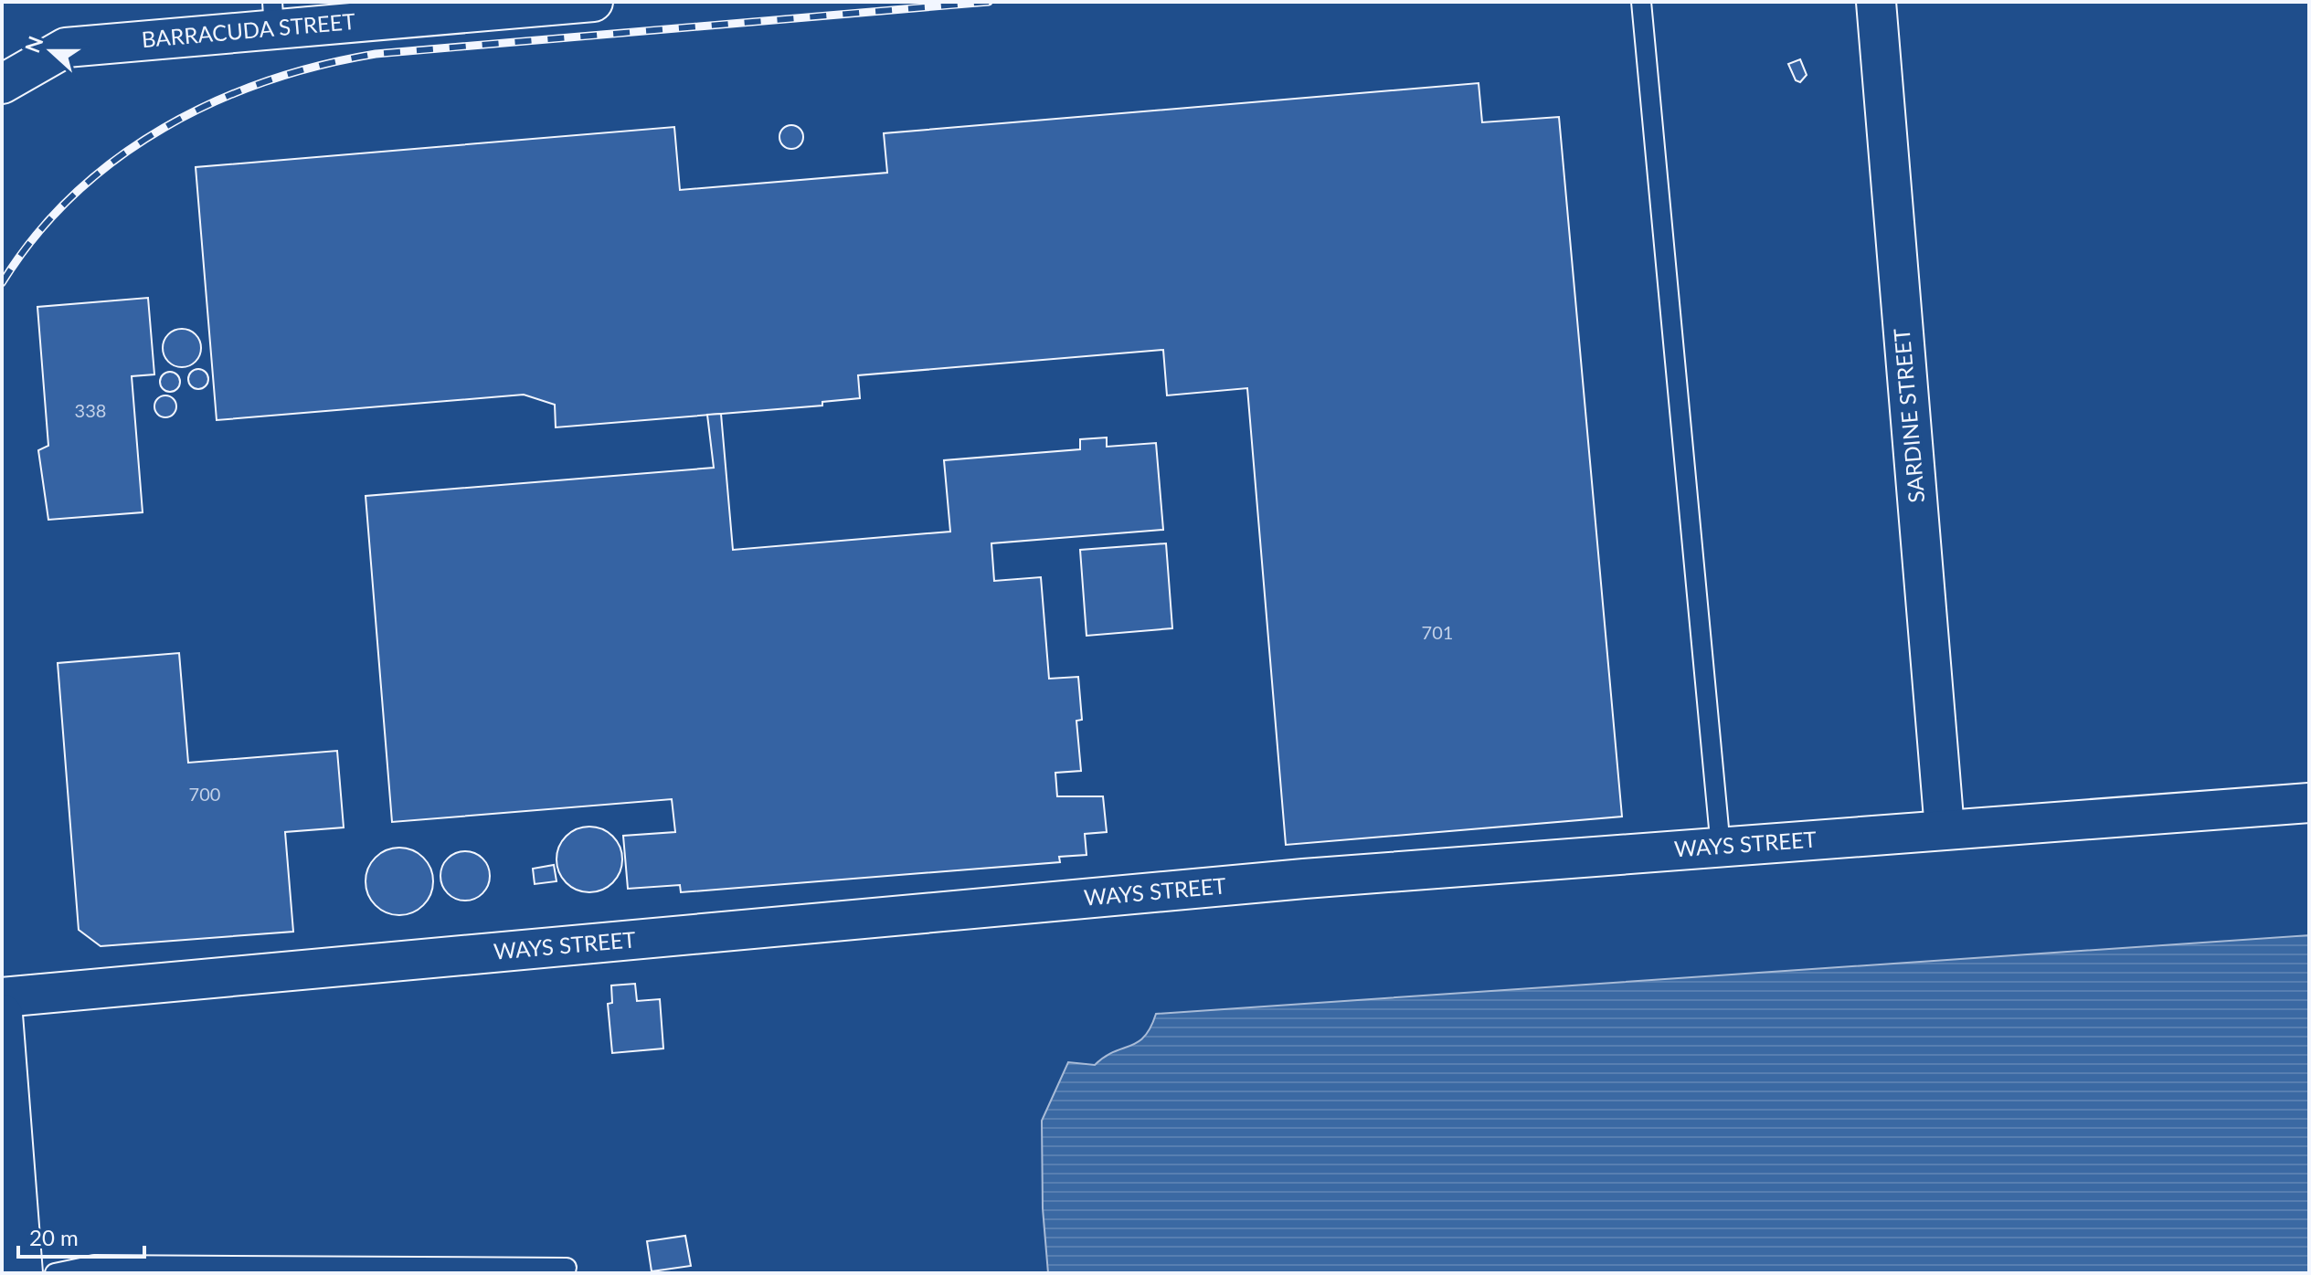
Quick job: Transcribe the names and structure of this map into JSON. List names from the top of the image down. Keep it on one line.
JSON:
{"streets":{"street":["BARRACUDA STREET","SARDINE STREET","WAYS STREET"]},"crossings":[["SARDINE STREET","WAYS STREET"]],"house_numbers":["338","701","700"],"scale_bar":"20 m","north":"left"}
